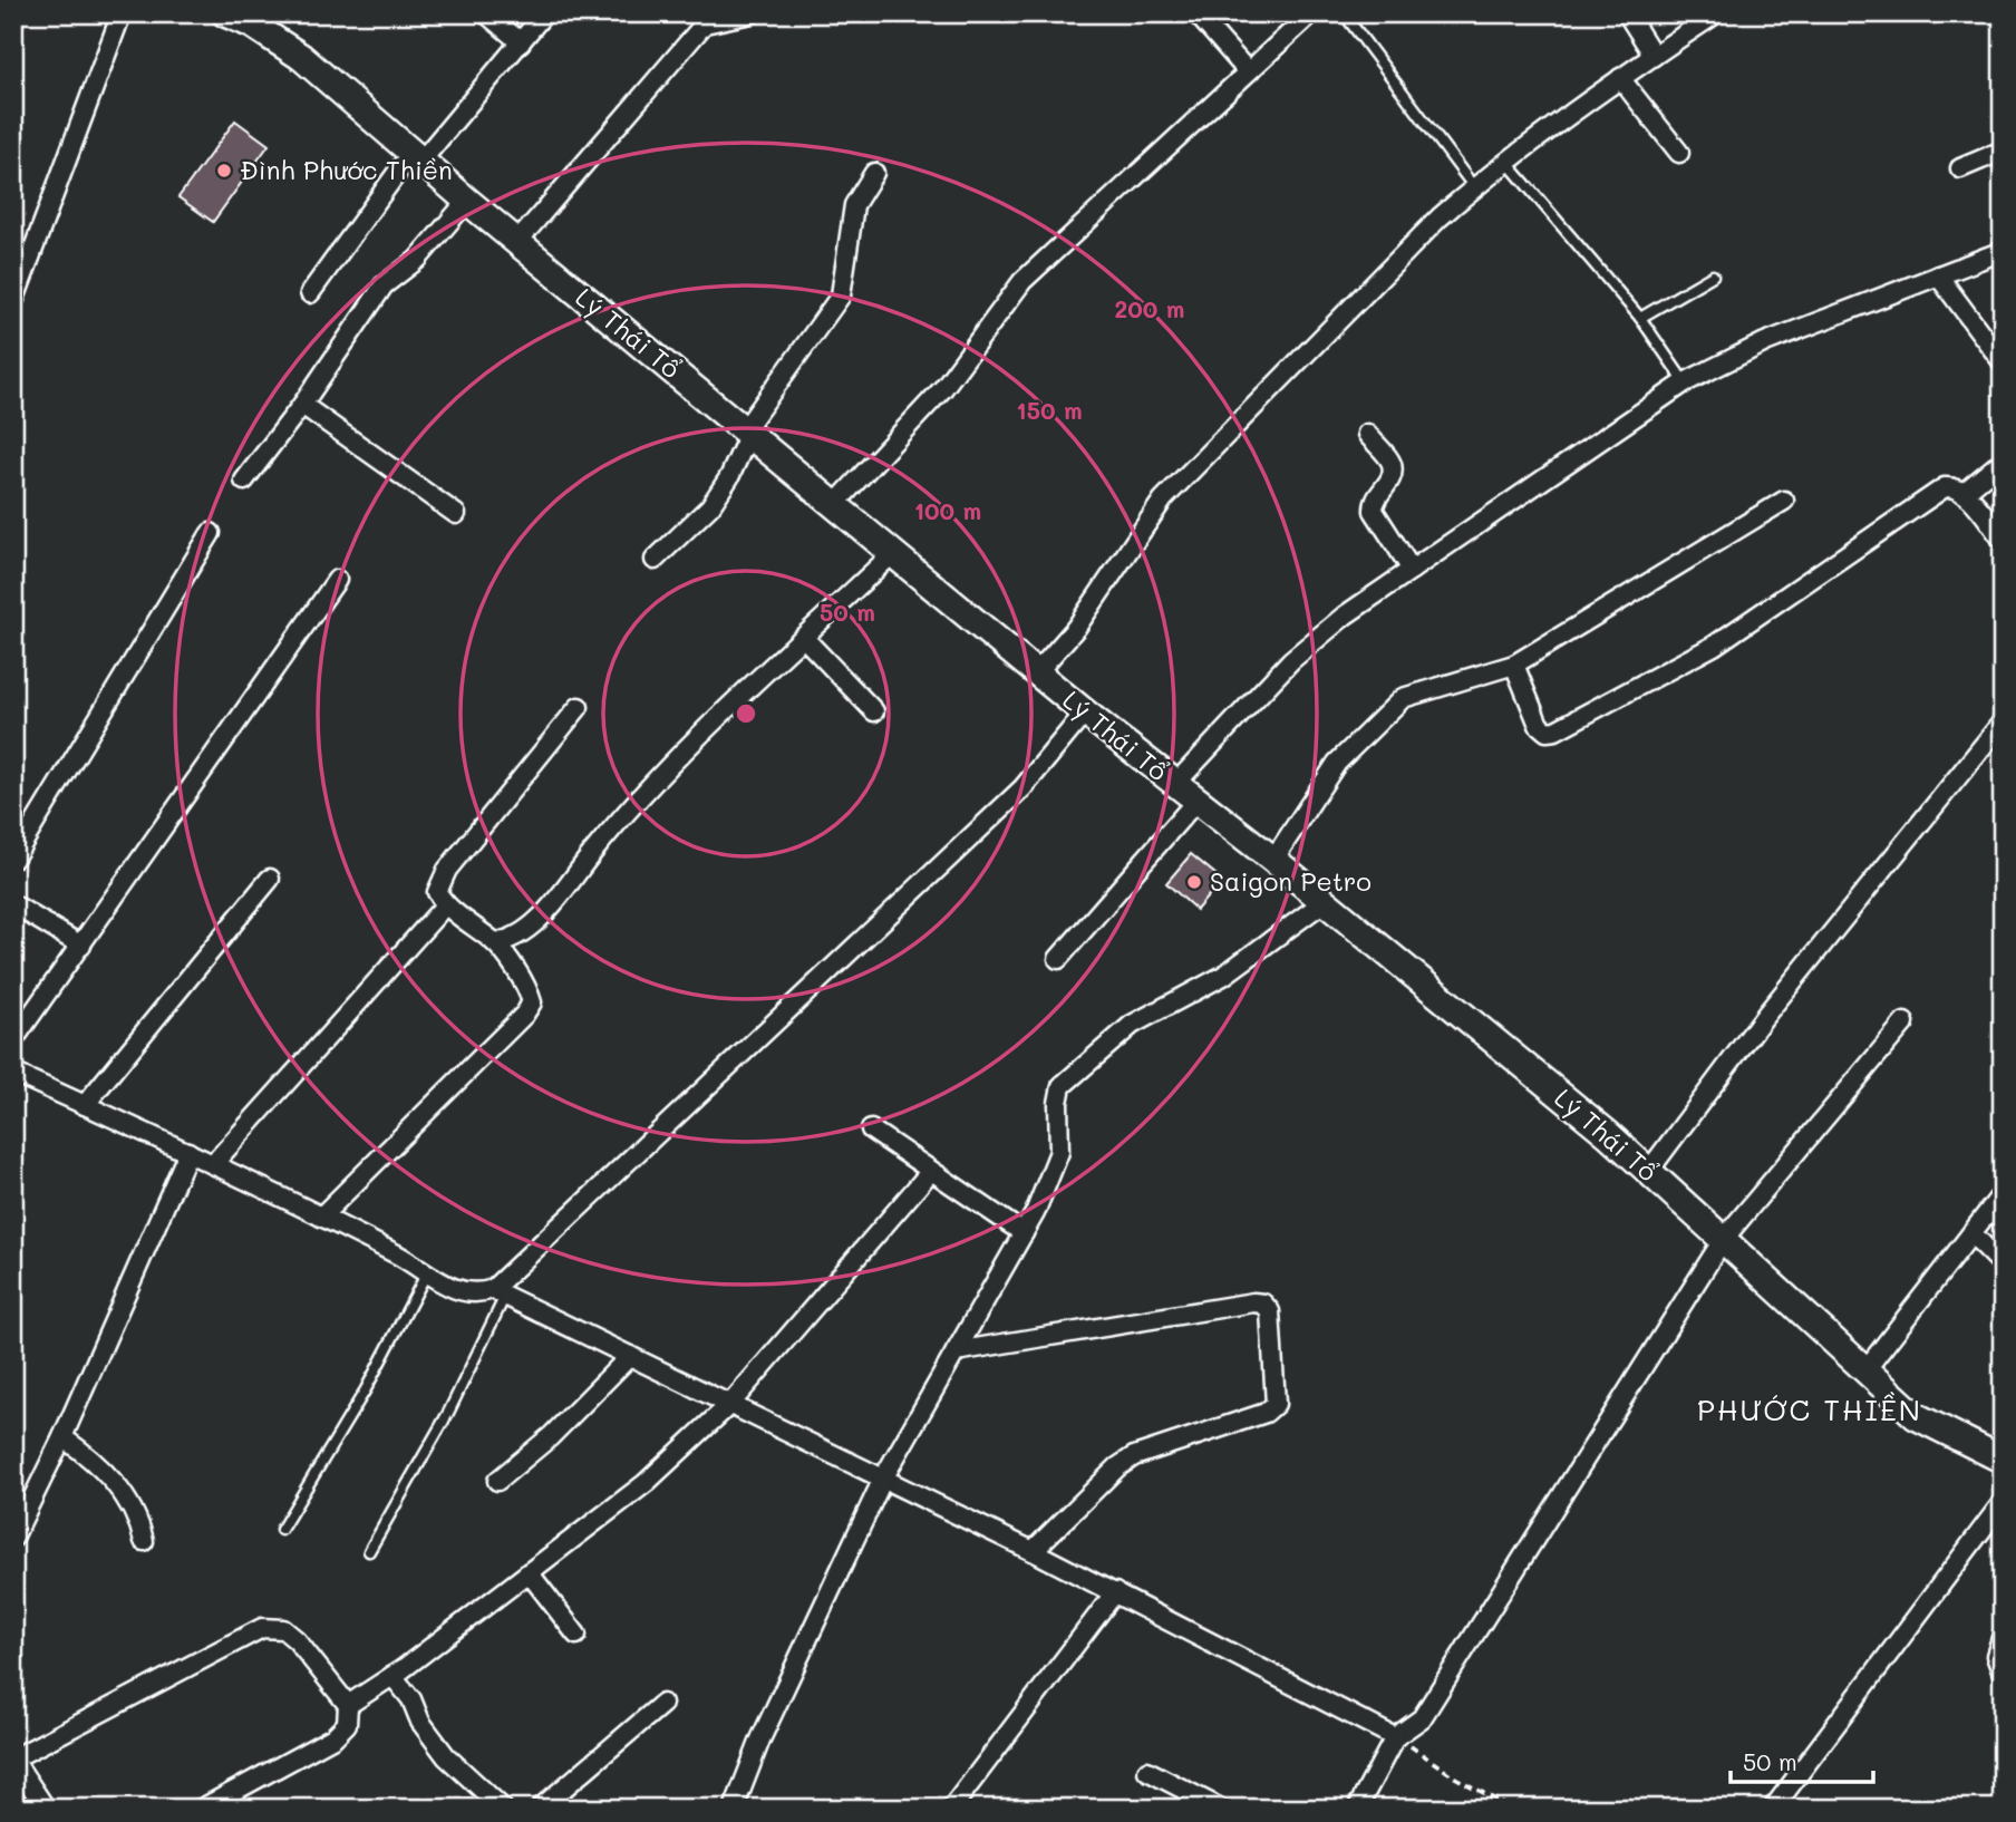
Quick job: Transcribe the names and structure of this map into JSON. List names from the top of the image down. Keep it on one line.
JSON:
{"streets":{"main road":["Lý Thái Tổ"]},"districts":["PHƯỚC THIỀN"],"places":["Đình Phước Thiền","Saigon Petro"],"scale_bar":"50 m","rings":["200 m","150 m","100 m","50 m"]}
